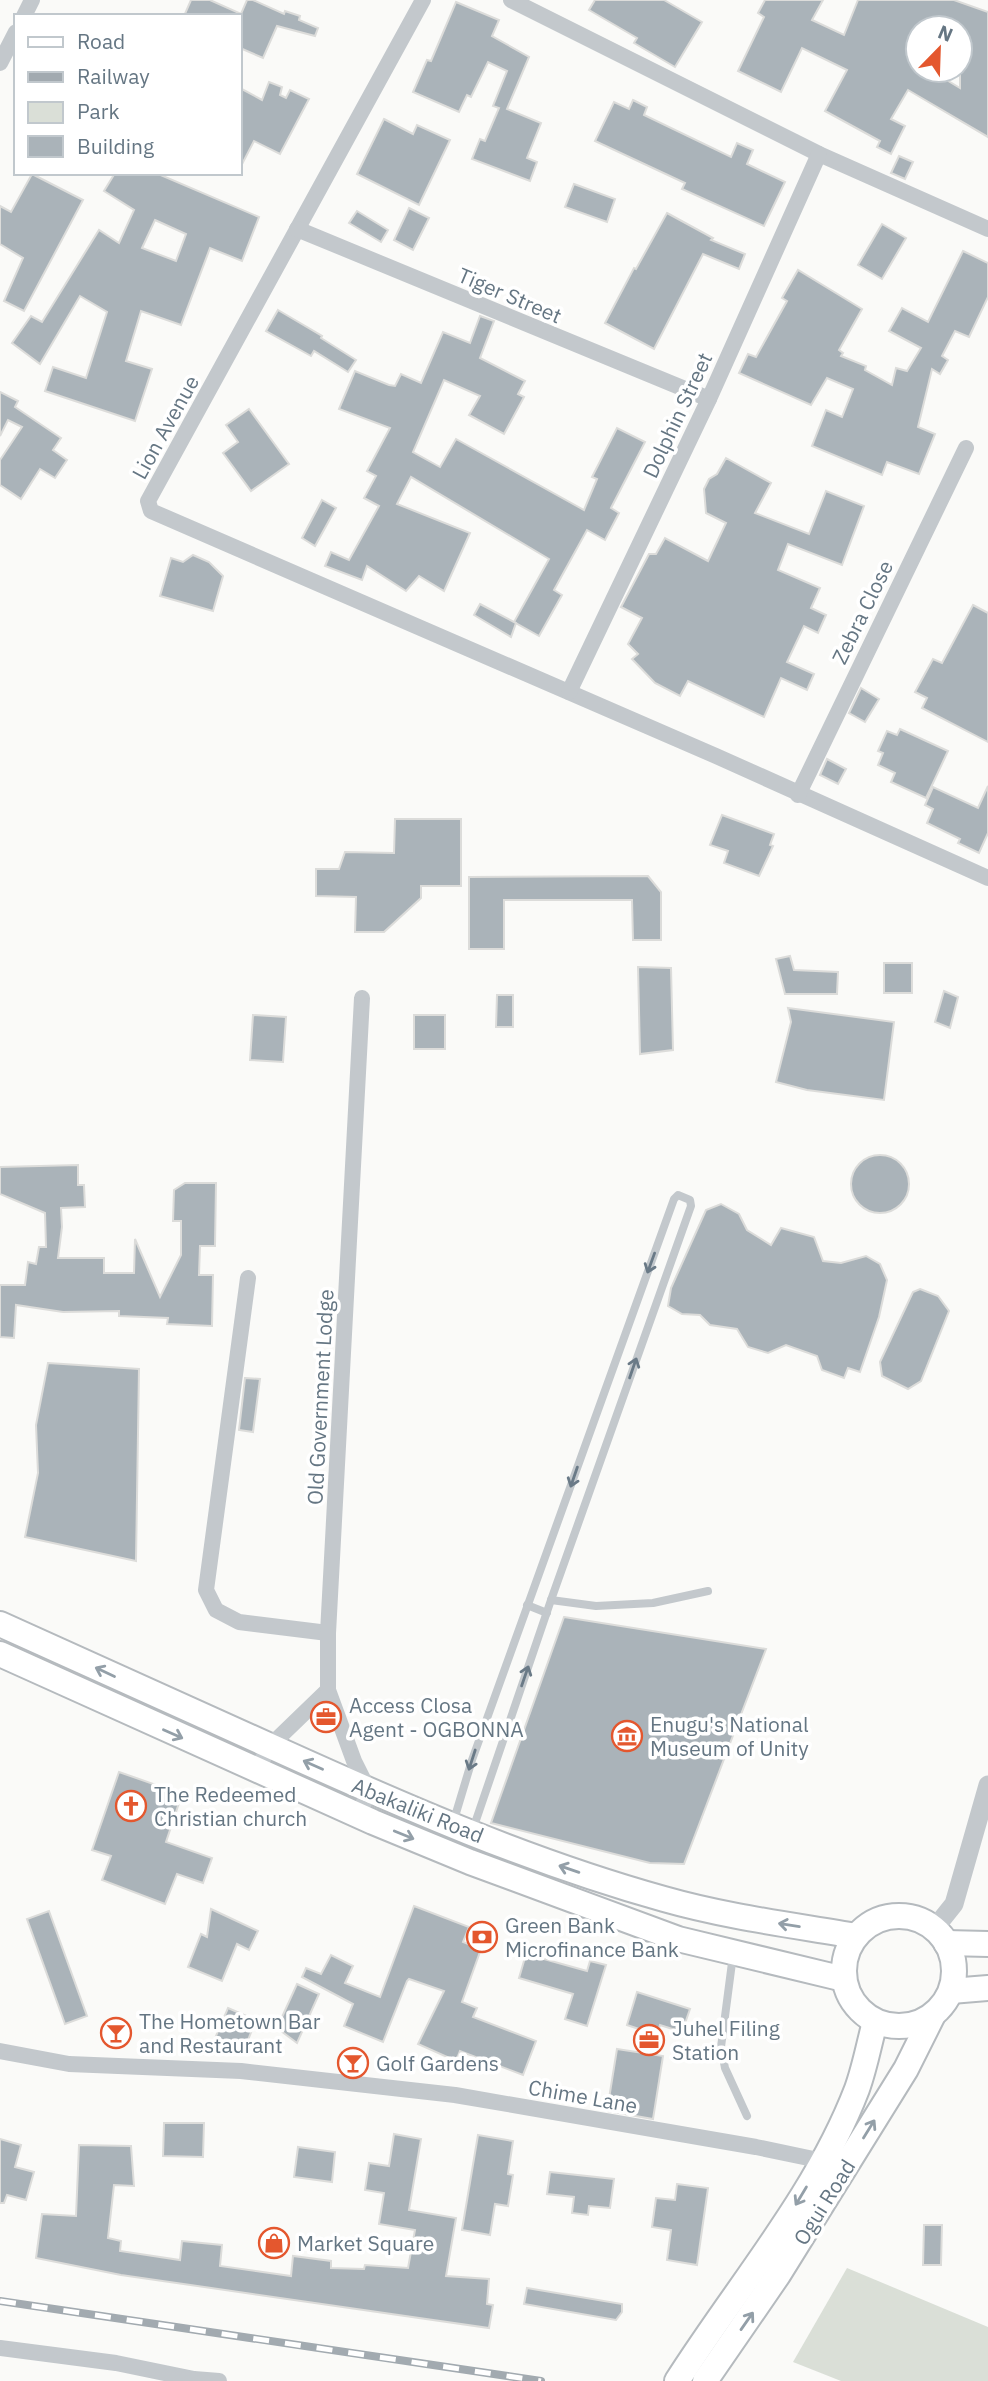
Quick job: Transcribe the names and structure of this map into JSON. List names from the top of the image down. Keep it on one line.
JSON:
{"streets":{"main road":["Abakaliki Road","Ogui Road"],"street":["Tiger Street","Dolphin Street","Lion Avenue","Zebra Close","Old Government Lodge","Chime Lane"]},"crossings":[["Tiger Street","Dolphin Street"],["Tiger Street","Lion Avenue"],["Dolphin Street","Lion Avenue"],["Lion Avenue","Zebra Close"],["Old Government Lodge","Abakaliki Road"],["Abakaliki Road","Ogui Road"],["Chime Lane","Ogui Road"]],"places":{"office":["Access Closa Agent - OGBONNA","Juhel Filing Station"],"museum":["Enugu's National Museum of Unity"],"church":["The Redeemed Christian church"],"bank":["Green Bank Microfinance Bank"],"bar":["The Hometown Bar and Restaurant","Golf Gardens"],"shop":["Market Square"]},"legend":["Road","Railway","Park","Building"],"north":"top right"}
